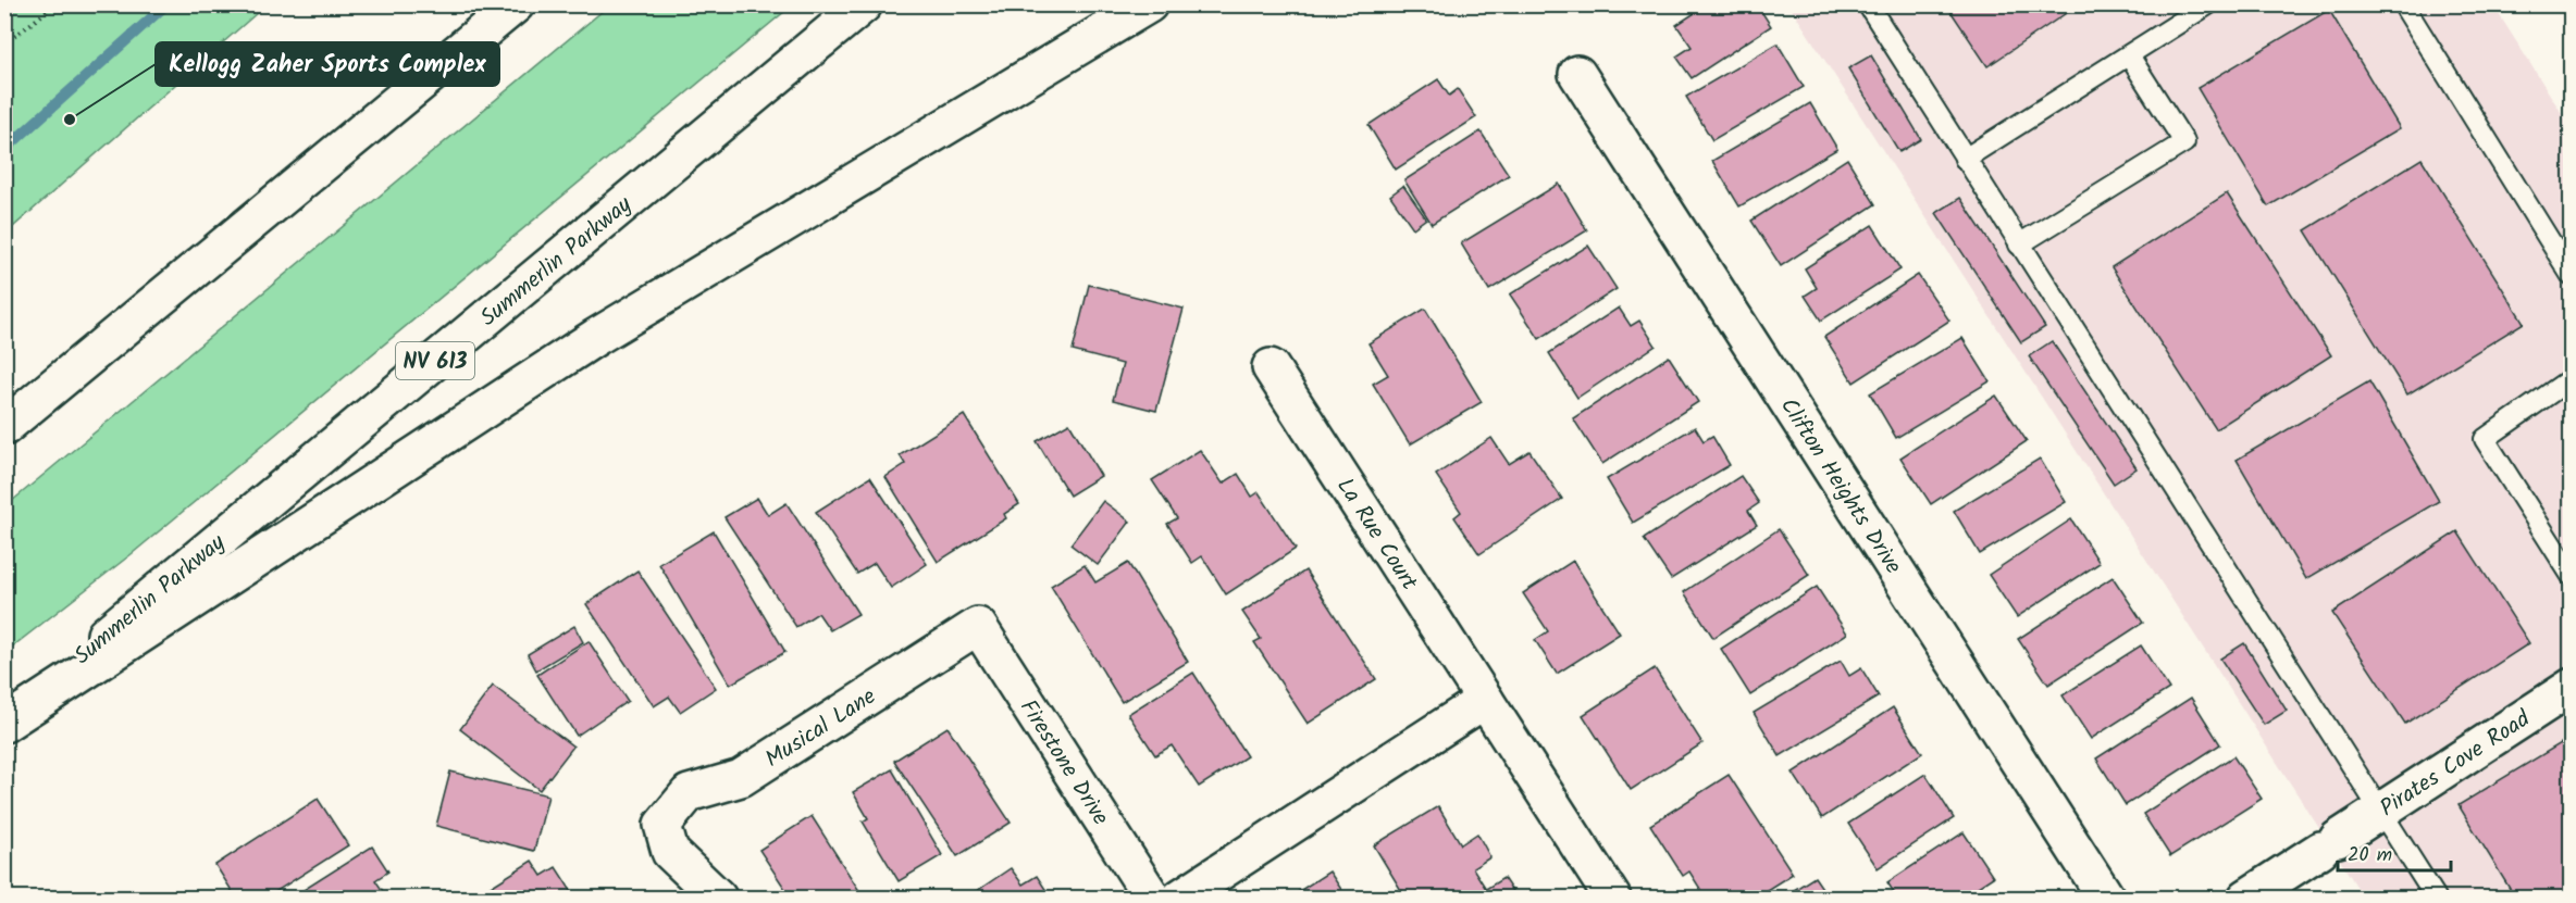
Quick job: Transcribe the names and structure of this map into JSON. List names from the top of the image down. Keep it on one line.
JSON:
{"streets":{"main road":["Summerlin Parkway","NV 613","Clifton Heights Drive","La Rue Court","Musical Lane","Firestone Drive","Pirates Cove Road"]},"crossings":[["Musical Lane","Firestone Drive"]],"places":["Kellogg Zaher Sports Complex"],"scale_bar":"20 m"}
